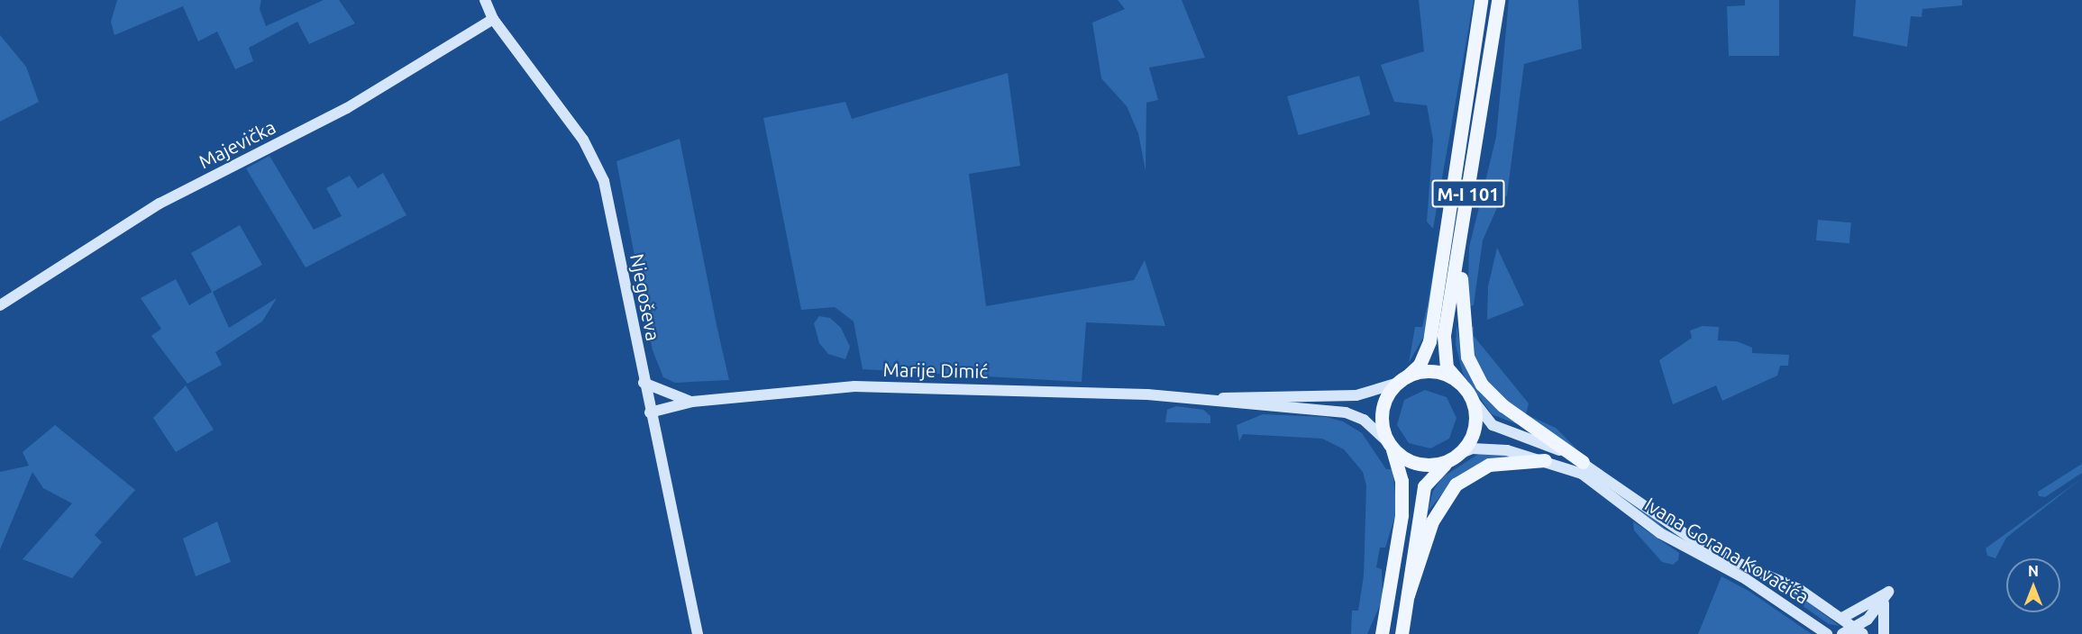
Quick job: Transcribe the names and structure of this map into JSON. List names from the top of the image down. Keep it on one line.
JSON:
{"streets":{"main road":["M-I 101"],"street":["Majevička","Njegoševa","Marije Dimić","Ivana Gorana Kovačića"]},"crossings":[["Majevička","Njegoševa"],["M-I 101","Marije Dimić"],["M-I 101","Ivana Gorana Kovačića"],["Njegoševa","Marije Dimić"],["Marije Dimić","Ivana Gorana Kovačića"]],"north":"top"}
